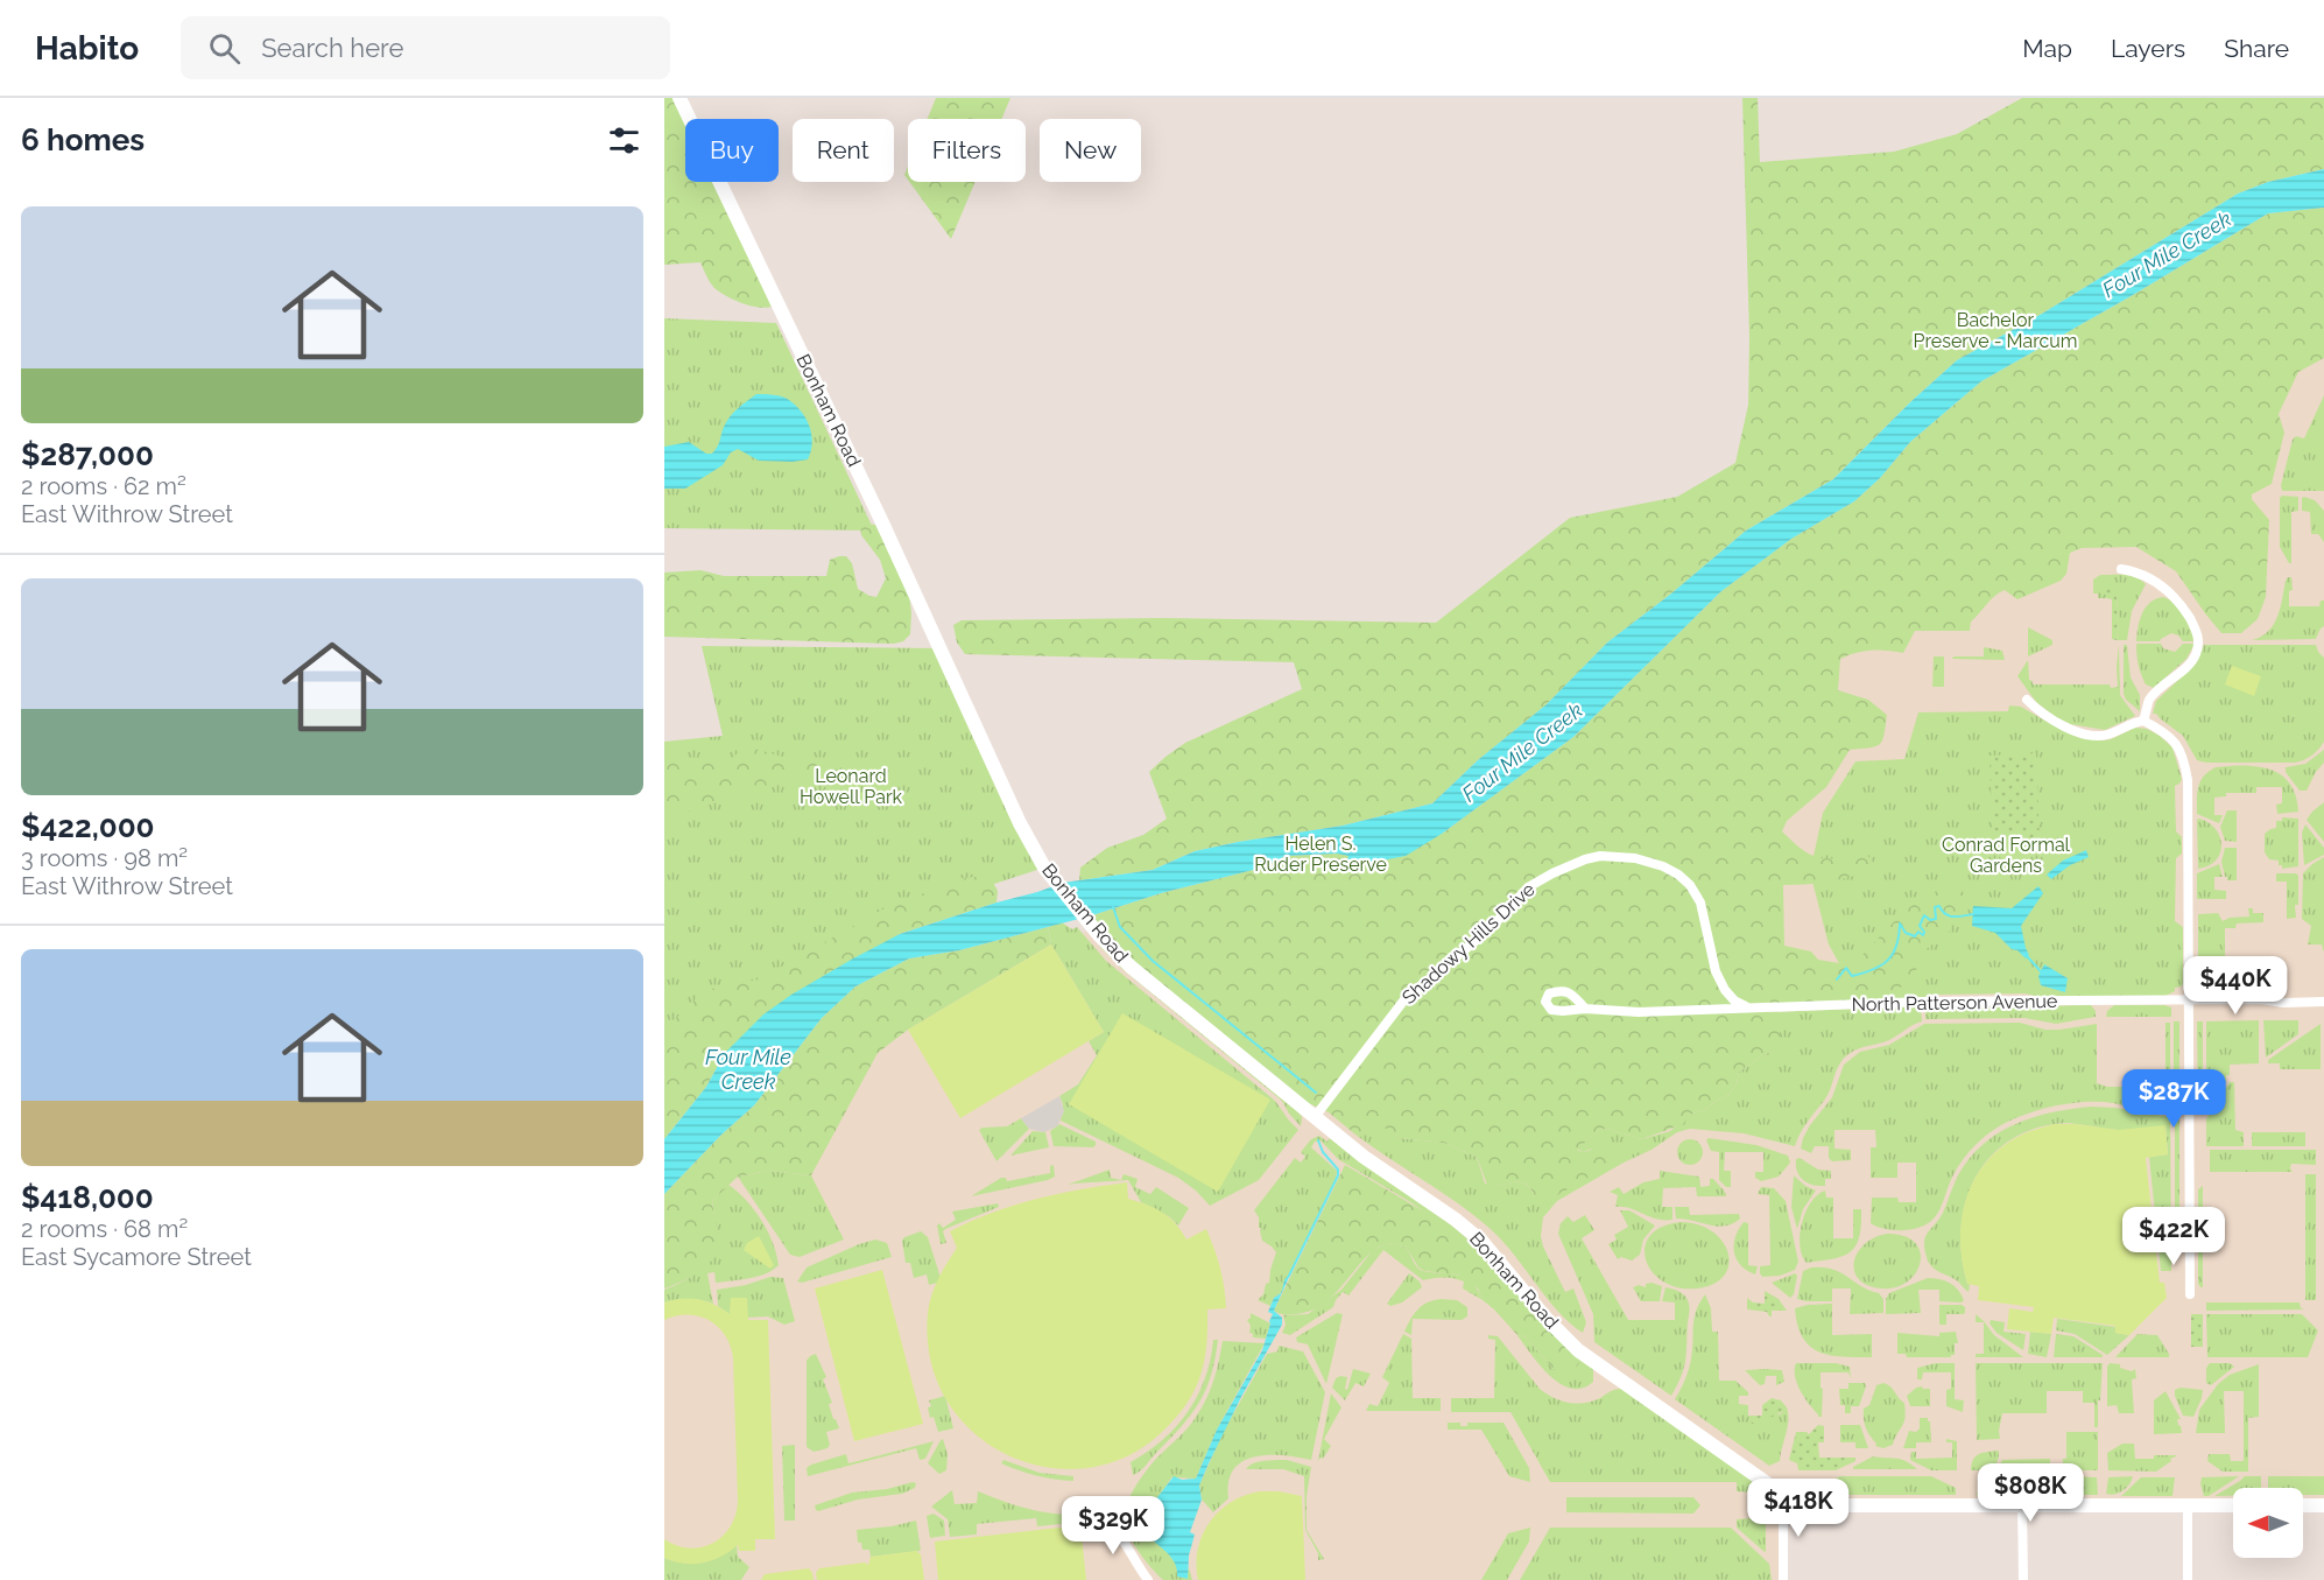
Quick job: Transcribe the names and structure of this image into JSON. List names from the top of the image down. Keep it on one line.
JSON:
{"streets":{"street":["Bonham Road","Shadowy Hills Drive","North Patterson Avenue"]},"crossings":[["Bonham Road","Shadowy Hills Drive"],["Shadowy Hills Drive","North Patterson Avenue"]],"water":["Four Mile Creek"],"parks":["Bachelor Preserve - Marcum","Leonard Howell Park","Helen S. Ruder Preserve","Conrad Formal Gardens"],"north":"left","page":{"header":"Habito","search":"Search here","nav":["Map","Layers","Share"],"heading":"6 homes","chip":["Buy","Rent","Filters","New"],"list":[{"name":"$287,000","note":"2 rooms · 62 m² · East Withrow Street"},{"name":"$422,000","note":"3 rooms · 98 m² · East Withrow Street"},{"name":"$418,000","note":"2 rooms · 68 m² · East Sycamore Street"}],"price":["$440K","$287K","$422K","$808K","$418K","$329K"]}}
